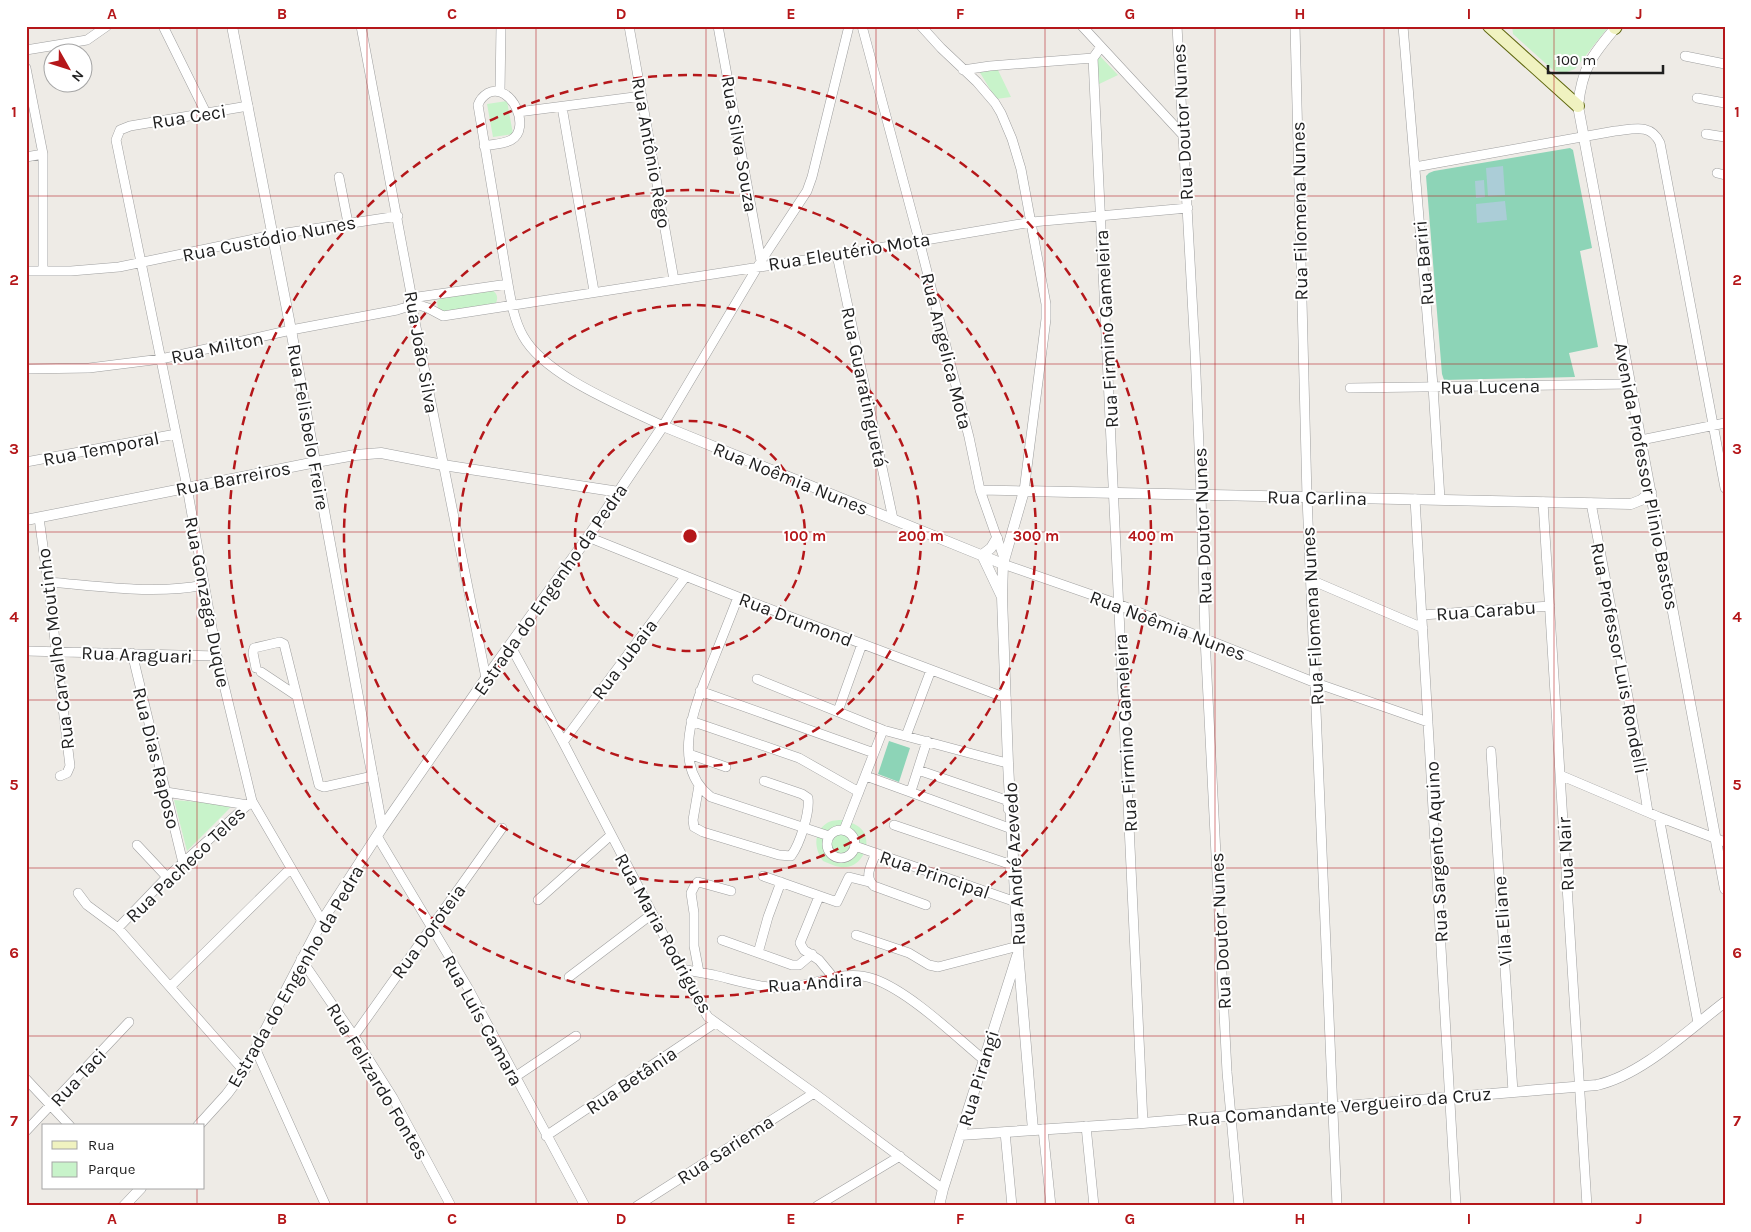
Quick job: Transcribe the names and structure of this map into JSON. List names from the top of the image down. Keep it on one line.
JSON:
{"streets":{"street":["Rua Ceci","Rua Doutor Nunes","Rua Silva Souza","Rua Antônio Rêgo","Rua Filomena Nunes","Rua Custódio Nunes","Rua Eleutério Mota","Rua Bariri","Rua Firmino Gameleira","Rua Milton","Rua Angelica Mota","Rua João Silva","Rua Lucena","Rua Guaratinguetá","Rua Felisbelo Freire","Rua Temporal","Avenida Professor Plinio Bastos","Rua Barreiros","Rua Noêmia Nunes","Rua Carlina","Estrada do Engenho da Pedra","Rua Gonzaga Duque","Rua Carabu","Rua Drumond","Rua Carvalho Moutinho","Rua Araguari","Rua Professor Luis Rondelli","Rua Jubaia","Rua Dias Raposo","Rua Sargento Aquino","Rua Nair","Rua Pacheco Teles","Rua André Azevedo","Rua Principal","Vila Eliane","Rua Doroteia","Rua Maria Rodrigues","Rua Andira","Rua Luís Camara","Rua Taci","Rua Pirangi","Rua Betânia","Rua Felizardo Fontes","Rua Comandante Vergueiro da Cruz","Rua Sariema"]},"crossings":[["Rua Ceci","Rua Felisbelo Freire"],["Rua Ceci","Rua Gonzaga Duque"],["Rua Doutor Nunes","Rua Eleutério Mota"],["Rua Doutor Nunes","Rua Noêmia Nunes"],["Rua Doutor Nunes","Rua Carlina"],["Rua Doutor Nunes","Rua Comandante Vergueiro da Cruz"],["Rua Silva Souza","Rua Eleutério Mota"],["Rua Silva Souza","Estrada do Engenho da Pedra"],["Rua Antônio Rêgo","Rua Eleutério Mota"],["Rua Filomena Nunes","Rua Noêmia Nunes"],["Rua Filomena Nunes","Rua Carlina"],["Rua Filomena Nunes","Rua Comandante Vergueiro da Cruz"],["Rua Custódio Nunes","Rua João Silva"],["Rua Custódio Nunes","Rua Felisbelo Freire"],["Rua Custódio Nunes","Rua Gonzaga Duque"],["Rua Eleutério Mota","Rua Firmino Gameleira"],["Rua Eleutério Mota","Rua Milton"],["Rua Eleutério Mota","Rua Angelica Mota"],["Rua Eleutério Mota","Rua João Silva"],["Rua Eleutério Mota","Rua Guaratinguetá"],["Rua Eleutério Mota","Rua Noêmia Nunes"],["Rua Eleutério Mota","Estrada do Engenho da Pedra"],["Rua Bariri","Rua Lucena"],["Rua Bariri","Rua Carlina"],["Rua Firmino Gameleira","Rua Noêmia Nunes"],["Rua Firmino Gameleira","Rua Carlina"],["Rua Firmino Gameleira","Rua Comandante Vergueiro da Cruz"],["Rua Milton","Rua João Silva"],["Rua Milton","Rua Felisbelo Freire"],["Rua Milton","Rua Noêmia Nunes"],["Rua Milton","Rua Gonzaga Duque"],["Rua Angelica Mota","Rua Noêmia Nunes"],["Rua Angelica Mota","Rua Carlina"],["Rua Angelica Mota","Rua André Azevedo"],["Rua João Silva","Rua Barreiros"],["Rua João Silva","Estrada do Engenho da Pedra"],["Rua Lucena","Avenida Professor Plinio Bastos"],["Rua Guaratinguetá","Rua Noêmia Nunes"],["Rua Felisbelo Freire","Rua Barreiros"],["Rua Felisbelo Freire","Estrada do Engenho da Pedra"],["Rua Felisbelo Freire","Rua Luís Camara"],["Rua Temporal","Rua Gonzaga Duque"],["Avenida Professor Plinio Bastos","Rua Carlina"],["Avenida Professor Plinio Bastos","Rua Professor Luis Rondelli"],["Rua Barreiros","Estrada do Engenho da Pedra"],["Rua Barreiros","Rua Gonzaga Duque"],["Rua Barreiros","Rua Carvalho Moutinho"],["Rua Noêmia Nunes","Estrada do Engenho da Pedra"],["Rua Noêmia Nunes","Rua Sargento Aquino"],["Rua Noêmia Nunes","Rua André Azevedo"],["Rua Carlina","Rua Professor Luis Rondelli"],["Rua Carlina","Rua Sargento Aquino"],["Rua Carlina","Rua Nair"],["Rua Carlina","Rua André Azevedo"],["Estrada do Engenho da Pedra","Rua Gonzaga Duque"],["Estrada do Engenho da Pedra","Rua Drumond"],["Estrada do Engenho da Pedra","Rua Maria Rodrigues"],["Estrada do Engenho da Pedra","Rua Luís Camara"],["Estrada do Engenho da Pedra","Rua Felizardo Fontes"],["Rua Gonzaga Duque","Rua Araguari"],["Rua Gonzaga Duque","Rua Pacheco Teles"],["Rua Carabu","Rua Sargento Aquino"],["Rua Carabu","Rua Nair"],["Rua Drumond","Rua Jubaia"],["Rua Drumond","Rua André Azevedo"],["Rua Carvalho Moutinho","Rua Araguari"],["Rua Araguari","Rua Dias Raposo"],["Rua Professor Luis Rondelli","Rua Nair"],["Rua Jubaia","Rua Maria Rodrigues"],["Rua Dias Raposo","Rua Pacheco Teles"],["Rua Sargento Aquino","Rua Comandante Vergueiro da Cruz"],["Rua Nair","Rua Comandante Vergueiro da Cruz"],["Rua André Azevedo","Rua Principal"],["Rua André Azevedo","Rua Pirangi"],["Rua André Azevedo","Rua Comandante Vergueiro da Cruz"],["Vila Eliane","Rua Comandante Vergueiro da Cruz"],["Rua Doroteia","Rua Luís Camara"],["Rua Doroteia","Rua Felizardo Fontes"],["Rua Maria Rodrigues","Rua Andira"],["Rua Maria Rodrigues","Rua Pirangi"],["Rua Maria Rodrigues","Rua Betânia"],["Rua Maria Rodrigues","Rua Sariema"],["Rua Andira","Rua Pirangi"],["Rua Luís Camara","Rua Betânia"],["Rua Pirangi","Rua Comandante Vergueiro da Cruz"]],"legend":["Rua","Parque"],"scale_bar":"100 m","north":"bottom right","grid":{"columns":["A","B","C","D","E","F","G","H","I","J"],"rows":["1","2","3","4","5","6","7"]},"rings":["100 m","200 m","300 m","400 m"]}
